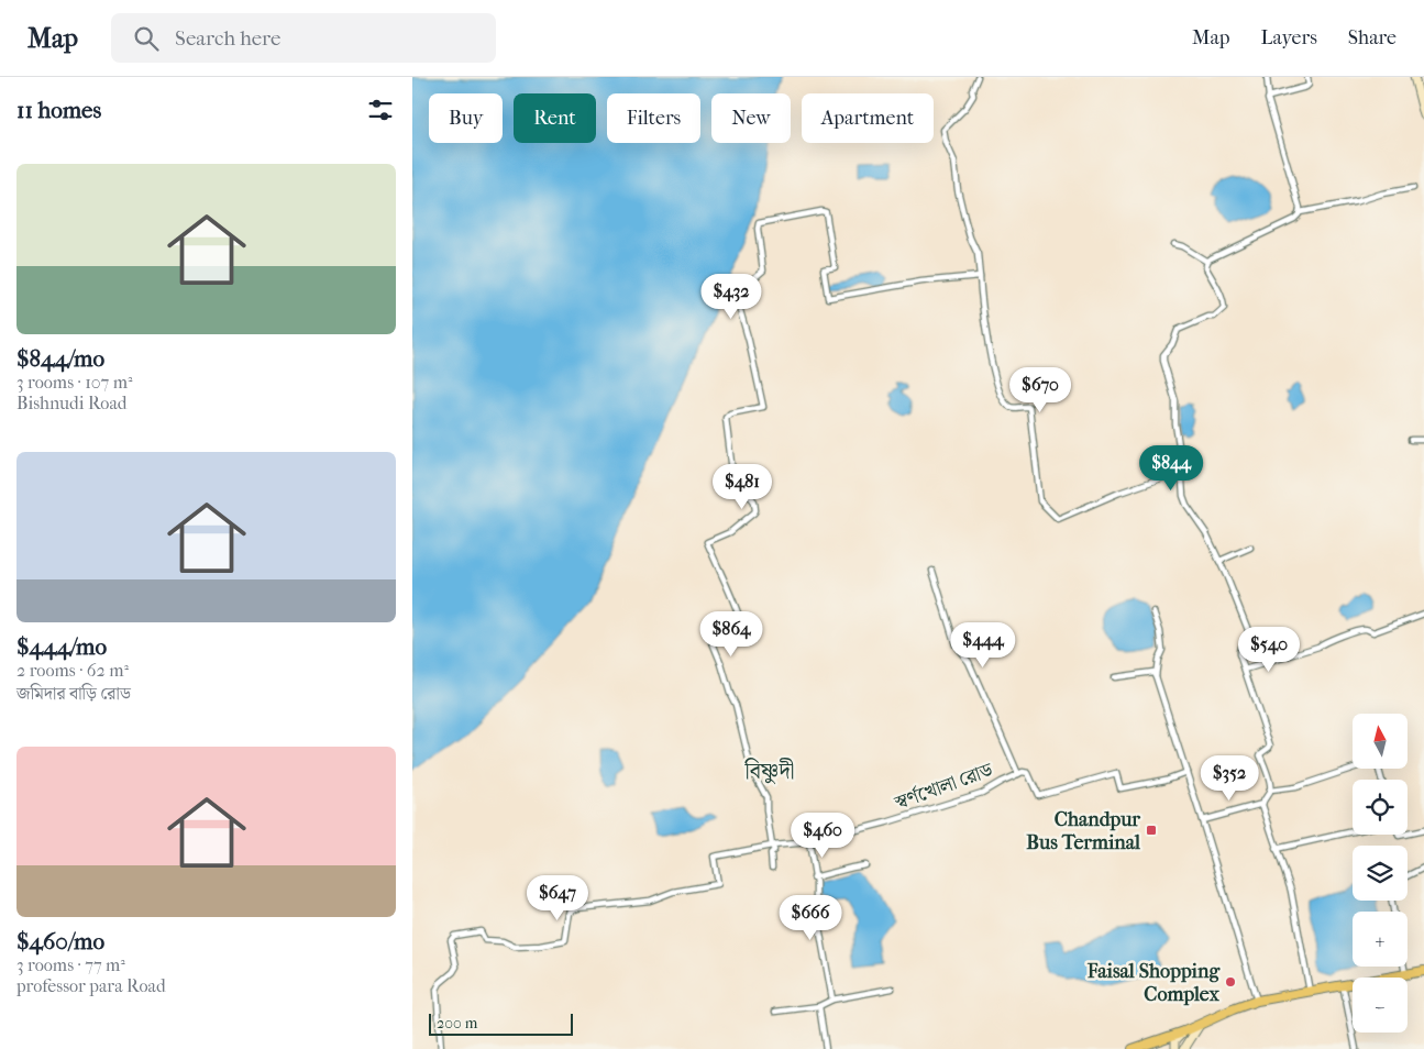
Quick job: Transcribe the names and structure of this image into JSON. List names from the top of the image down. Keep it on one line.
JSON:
{"streets":{"street":["স্বর্ণখোলা রোড"]},"districts":["বিষ্ণুদী"],"places":{"transit":["Chandpur Bus Terminal"],"other":["Faisal Shopping Complex"]},"scale_bar":"200 m","north":"top","page":{"header":"Map","search":"Search here","nav":["Map","Layers","Share"],"heading":"11 homes","chip":["Buy","Rent","Filters","New","Apartment"],"list":[{"name":"$844/mo","note":"3 rooms · 107 m² · Bishnudi Road"},{"name":"$444/mo","note":"2 rooms · 62 m² · জমিদার বাড়ি রোড"},{"name":"$460/mo","note":"3 rooms · 77 m² · professor para Road"}],"price":["$432","$670","$844","$481","$864","$444","$540","$352","$460","$647","$666"],"map_buttons":["+","−"],"scale":"200 m"}}
